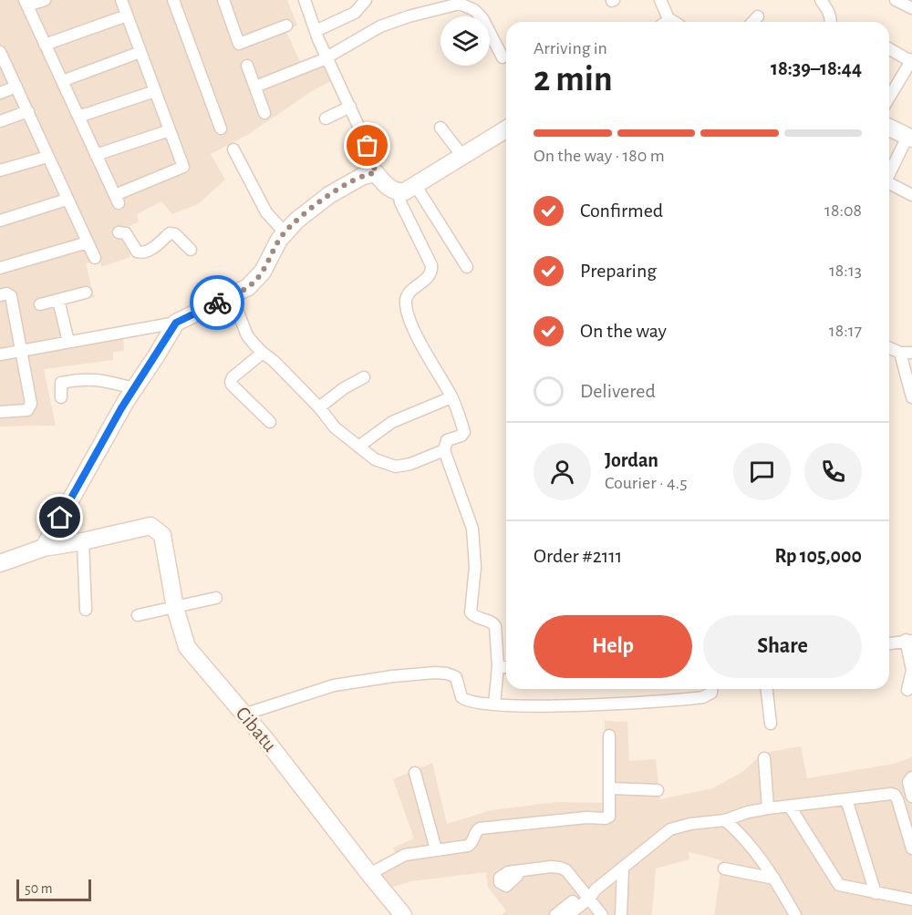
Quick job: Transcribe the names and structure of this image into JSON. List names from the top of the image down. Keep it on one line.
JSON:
{"streets":{"street":["Cibatu"]},"scale_bar":"50 m","page":{"heading":["2 min","Arriving in","18:39–18:44"],"panel":["Jordan","Courier · 4.5","Order #2111","Rp 105,000"],"bar":"On the way · 180 m","list":[["Confirmed","18:08"],["Preparing","18:13"],["On the way","18:17"],"Delivered"],"buttons":["Help","Share"],"scale":"50 m"}}
